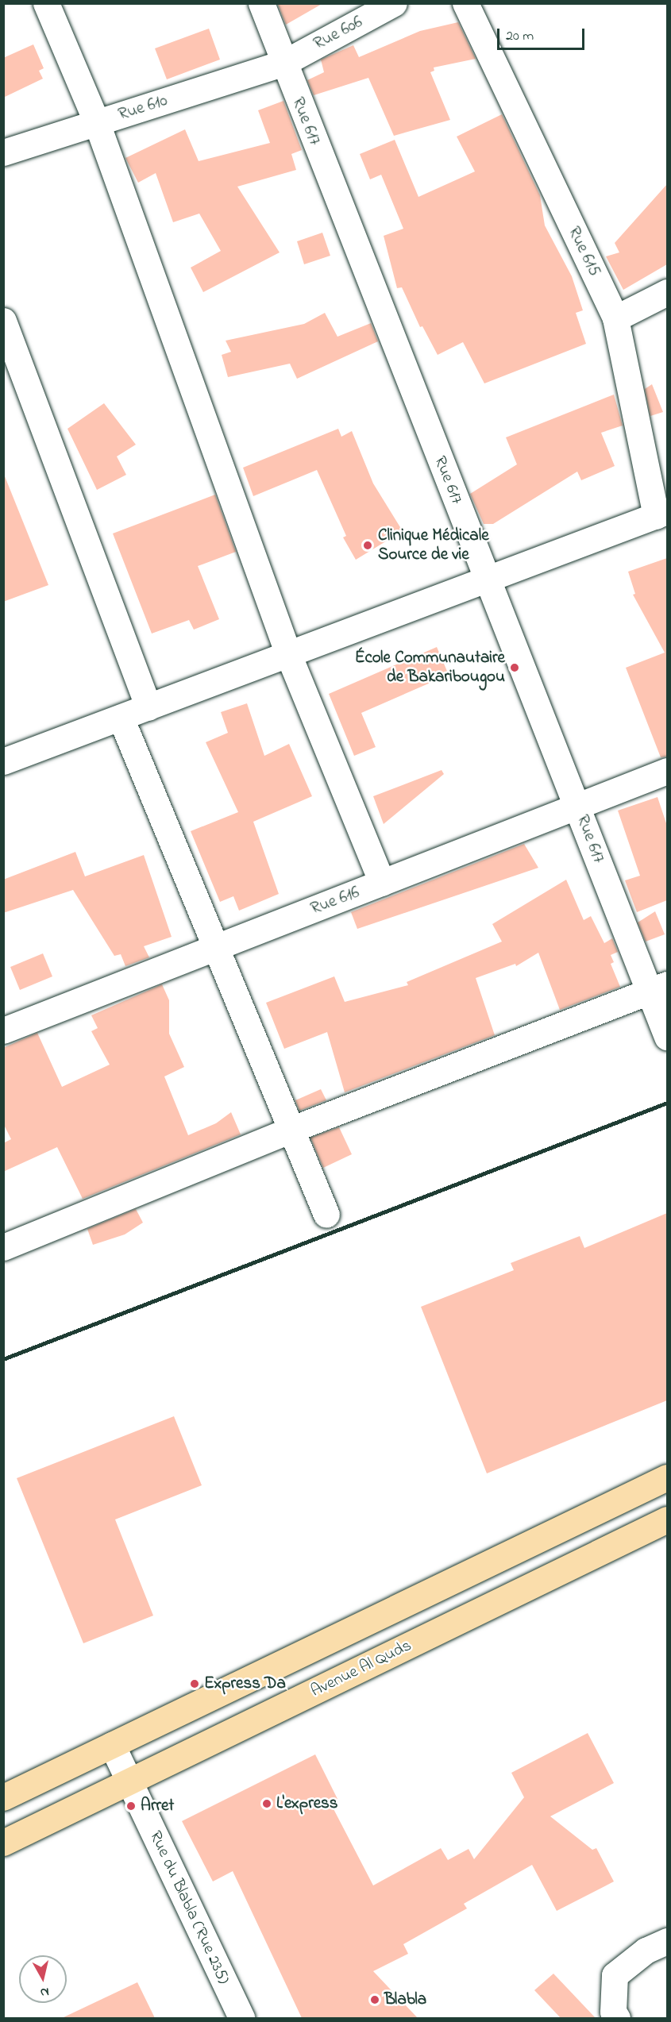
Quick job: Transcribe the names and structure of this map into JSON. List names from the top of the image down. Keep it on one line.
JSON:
{"streets":{"main road":["Avenue Al Quds"],"street":["Rue 606","Rue 610","Rue 617","Rue 615","Rue 616","Rue du Blabla (Rue 235)"]},"crossings":[["Rue 606","Rue 610"],["Rue 606","Rue 617"],["Rue 610","Rue 617"],["Rue 617","Rue 616"],["Avenue Al Quds","Rue du Blabla (Rue 235)"]],"places":["Clinique Médicale Source de vie","École Communautaire de Bakaribougou","Express Da","L'express","Arret","Blabla"],"scale_bar":"20 m","north":"bottom"}
